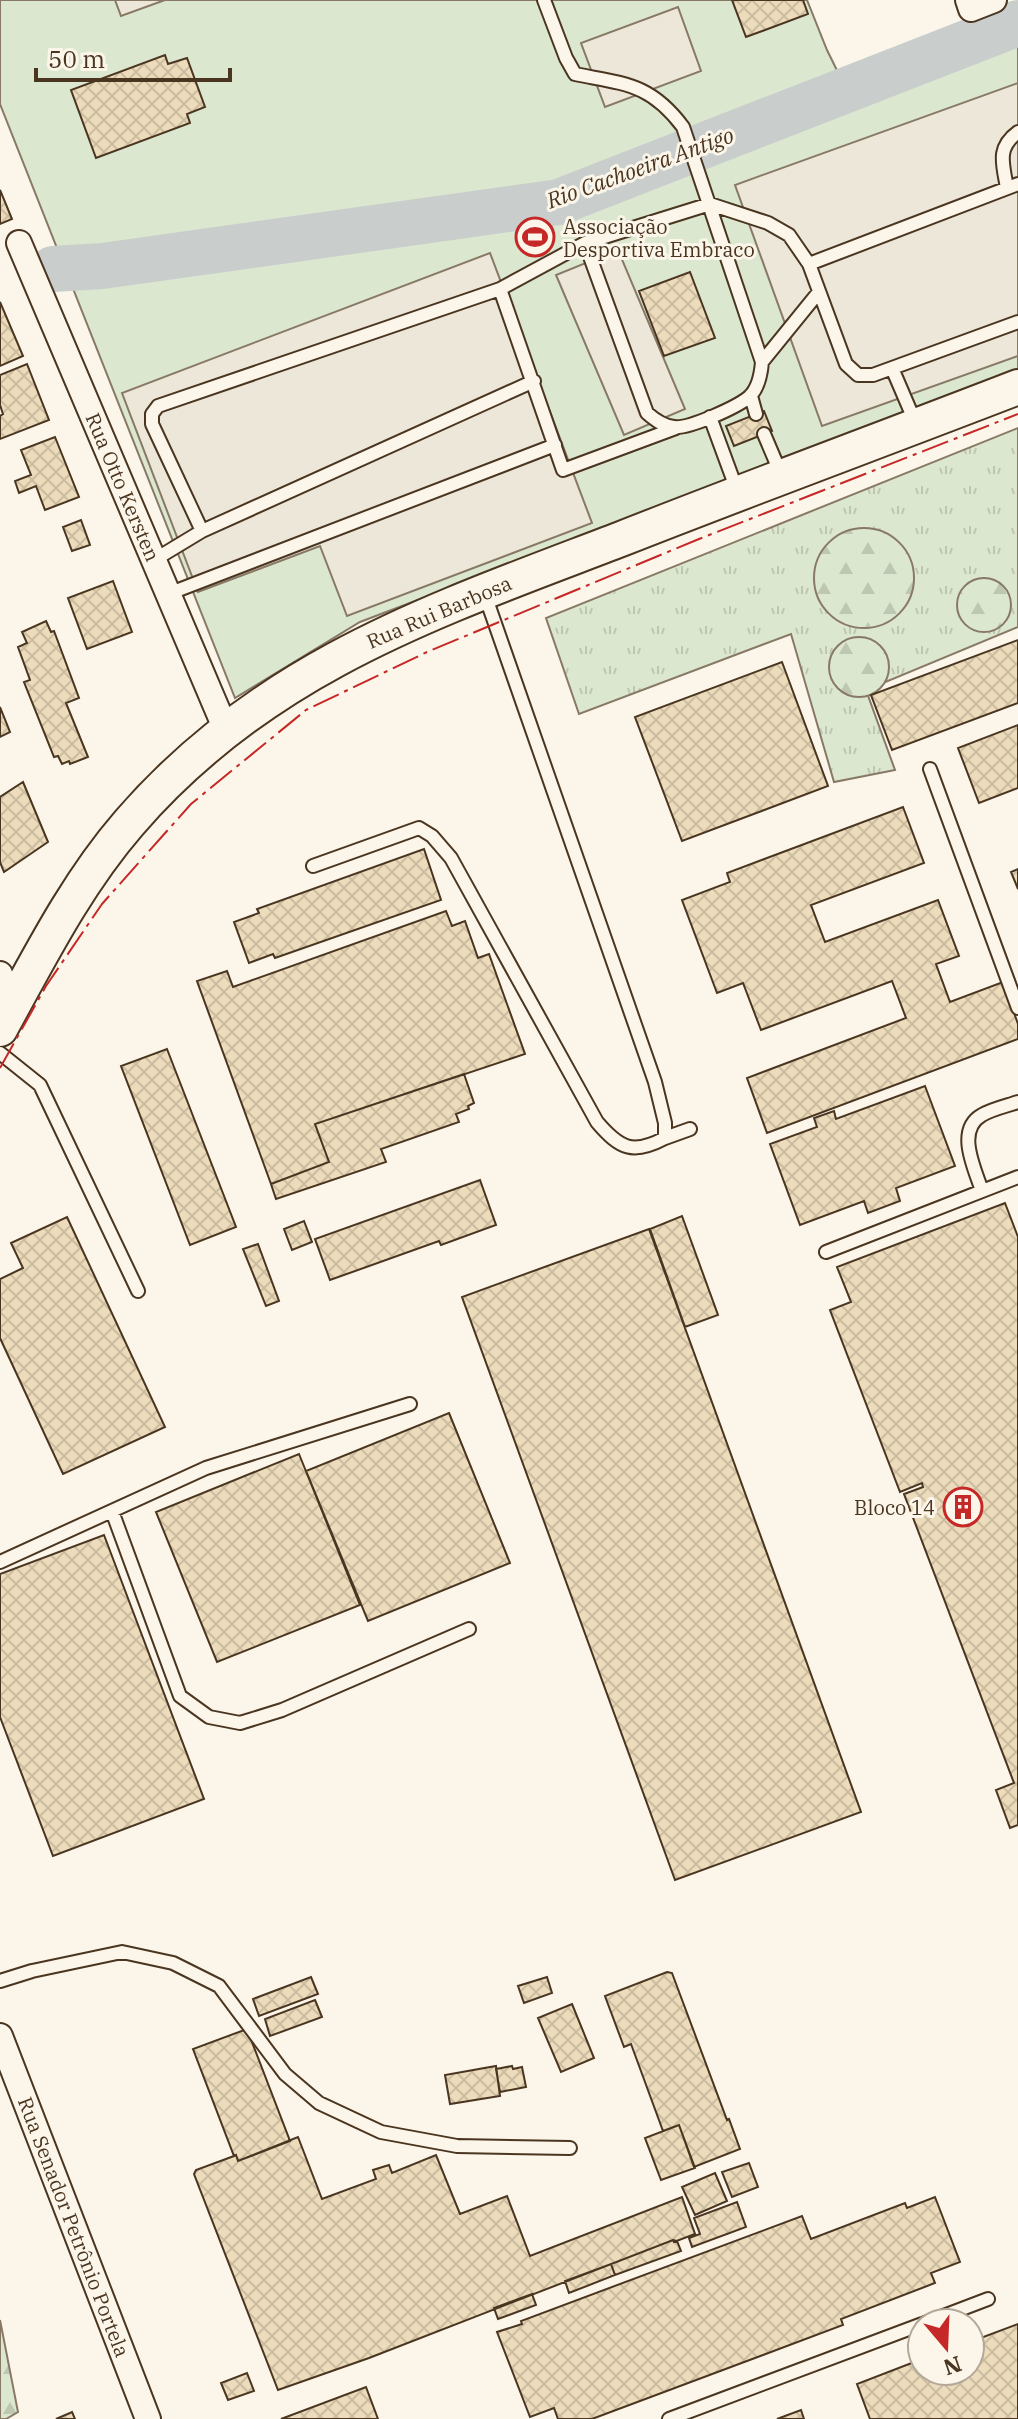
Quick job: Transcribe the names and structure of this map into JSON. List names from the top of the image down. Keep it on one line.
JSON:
{"streets":{"main road":["Rua Rui Barbosa"],"street":["Rua Otto Kersten","Rua Senador Petrônio Portela"]},"crossings":[["Rua Otto Kersten","Rua Rui Barbosa"]],"water":["Rio Cachoeira Antigo"],"places":{"sports":["Associação Desportiva Embraco"],"building":["Bloco 14"]},"scale_bar":"50 m","north":"bottom"}
